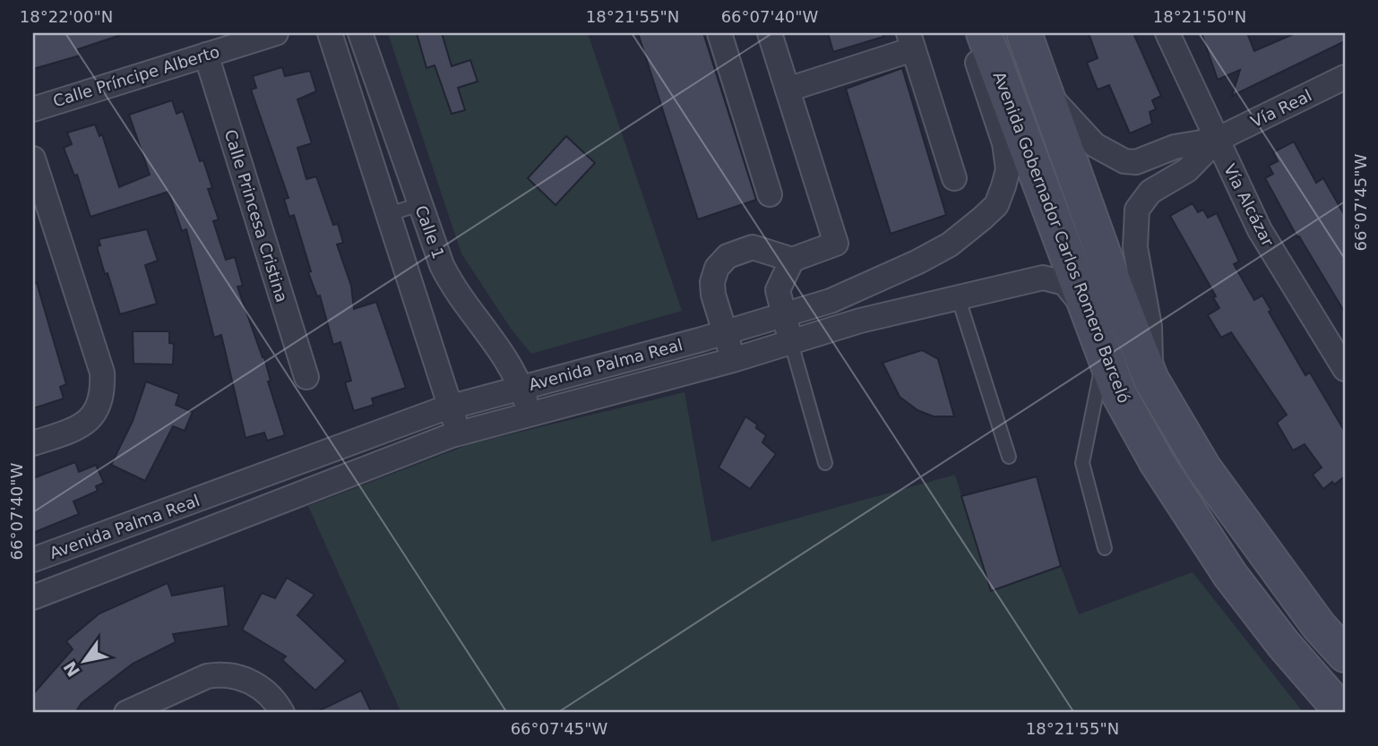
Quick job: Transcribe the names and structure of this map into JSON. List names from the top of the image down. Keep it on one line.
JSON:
{"streets":{"main road":["Avenida Gobernador Carlos Romero Barceló"],"street":["Calle Príncipe Alberto","Vía Real","Vía Alcázar","Calle Princesa Cristina","Calle 1","Avenida Palma Real"]},"crossings":[["Calle Príncipe Alberto","Calle Princesa Cristina"],["Vía Real","Vía Alcázar"],["Calle 1","Avenida Palma Real"]],"north":"bottom left","coordinates":["18°22'00\"N","18°21'55\"N","66°07'40\"W","18°21'50\"N","66°07'45\"W"]}
